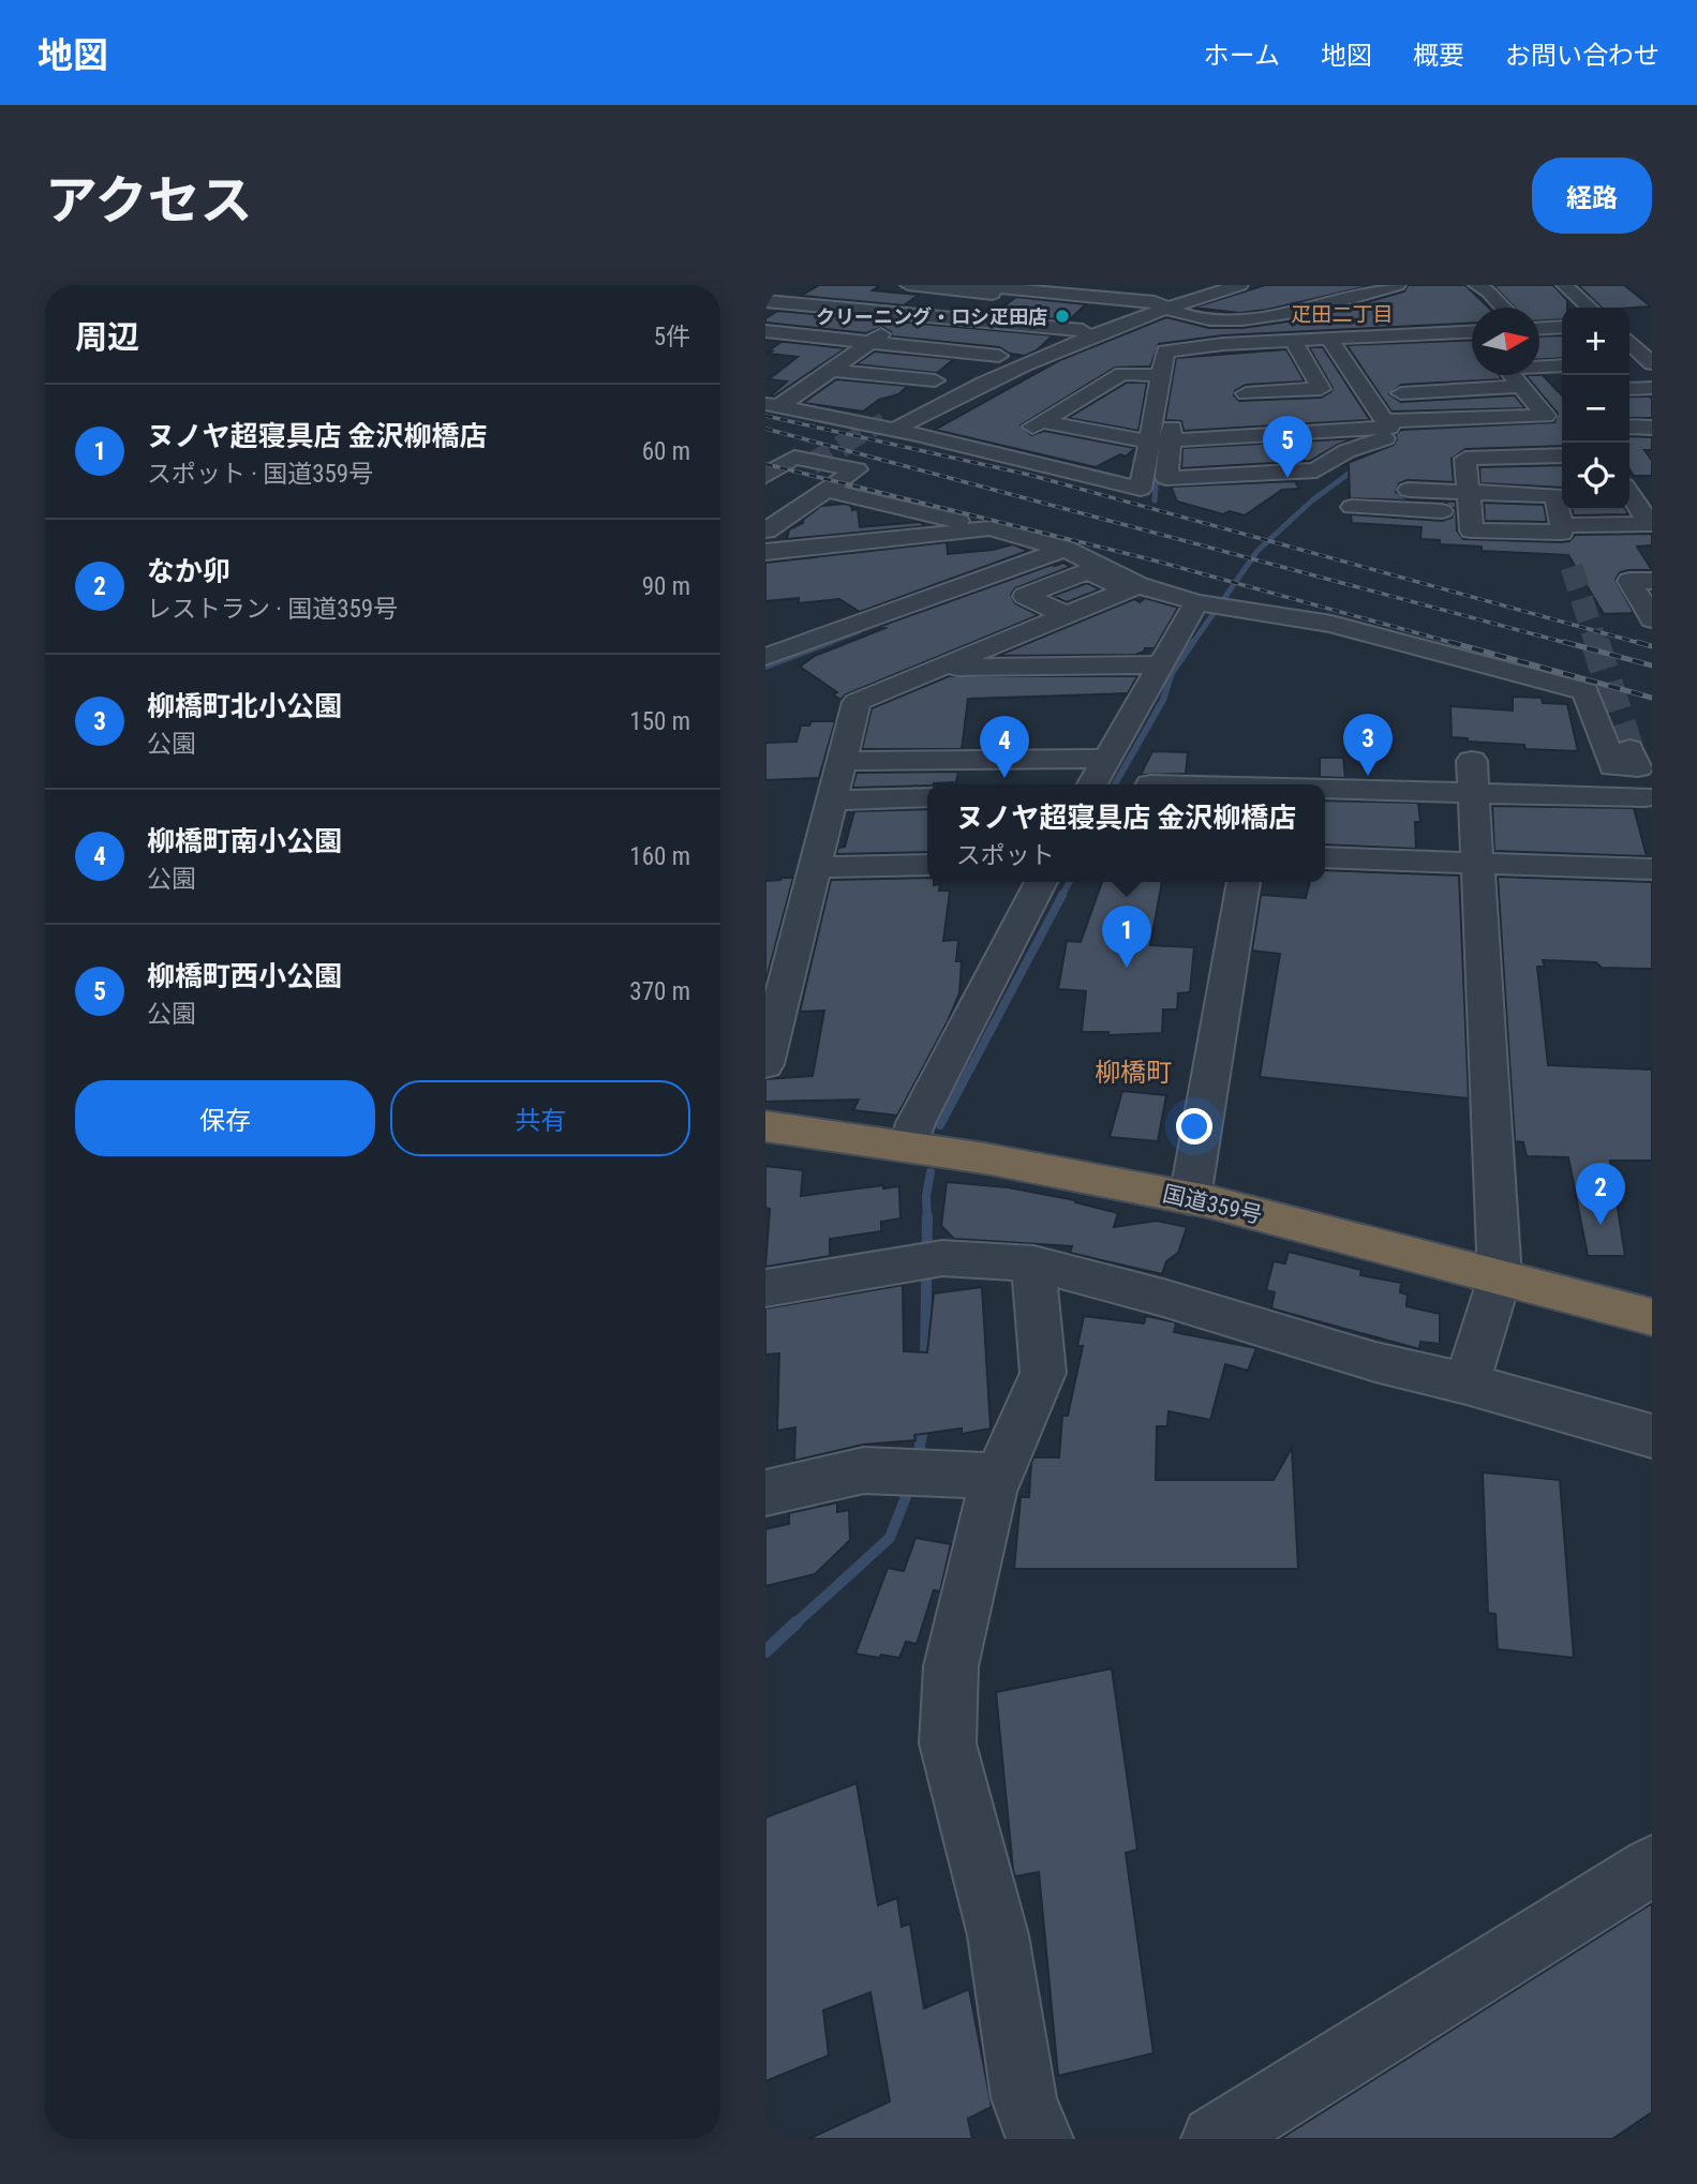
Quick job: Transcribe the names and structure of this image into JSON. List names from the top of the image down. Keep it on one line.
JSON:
{"streets":{"highway":["国道359号"]},"districts":["疋田二丁目","柳橋町"],"places":["クリーニング・ロシ疋田店"],"north":"right","page":{"header":"地図","nav":["ホーム","地図","概要","お問い合わせ"],"title":"アクセス","buttons":["経路",["保存","共有"]],"heading":["周辺","5件"],"map_buttons":["+","−"],"list":[{"mark":"1","name":"ヌノヤ超寝具店 金沢柳橋店","note":"スポット · 国道359号","value":"60 m"},{"mark":"2","name":"なか卯","note":"レストラン · 国道359号","value":"90 m"},{"mark":"3","name":"柳橋町北小公園","note":"公園","value":"150 m"},{"mark":"4","name":"柳橋町南小公園","note":"公園","value":"160 m"},{"mark":"5","name":"柳橋町西小公園","note":"公園","value":"370 m"}],"pins":["5","3","4","1","2"],"popup":["ヌノヤ超寝具店 金沢柳橋店","スポット"]}}
